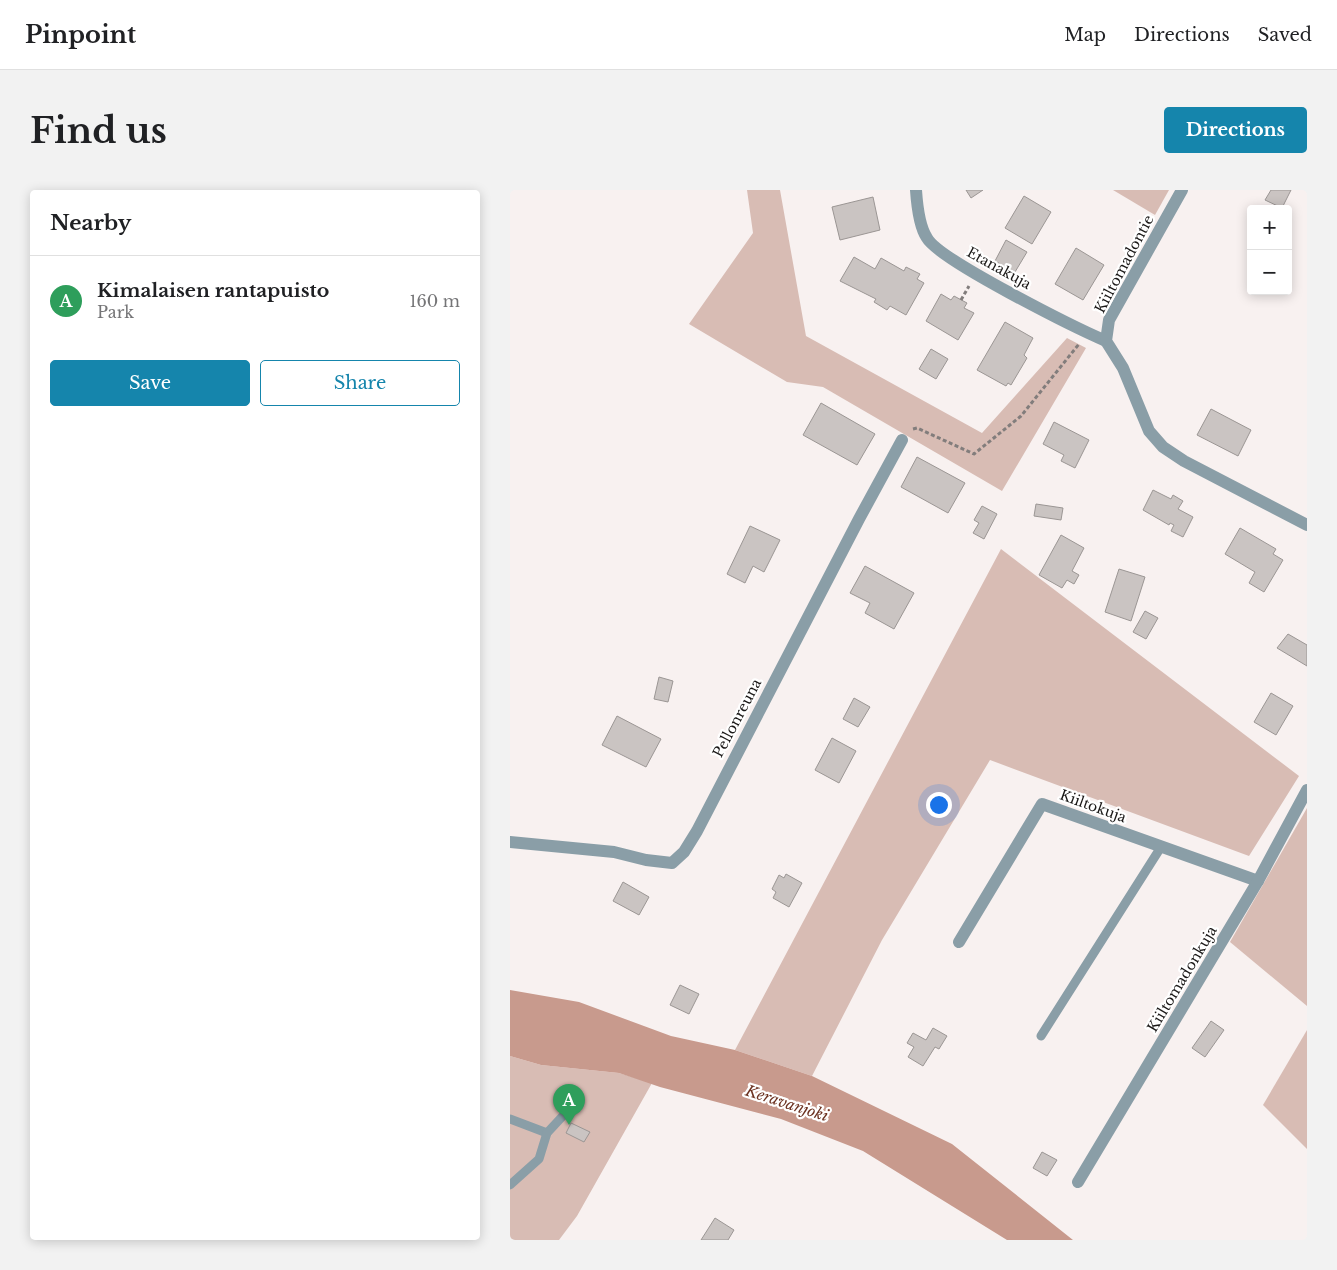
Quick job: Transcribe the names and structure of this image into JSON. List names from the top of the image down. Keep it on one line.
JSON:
{"streets":{"street":["Kiiltomadontie","Etanakuja","Pellonreuna","Kiiltokuja","Kiiltomadonkuja"]},"crossings":[["Kiiltomadontie","Etanakuja"],["Kiiltokuja","Kiiltomadonkuja"]],"water":["Keravanjoki"],"page":{"header":"Pinpoint","nav":["Map","Directions","Saved"],"buttons":["Directions",["Save","Share"]],"title":"Find us","heading":"Nearby","map_buttons":["+","−"],"list":[{"mark":"A","name":"Kimalaisen rantapuisto","note":"Park","value":"160 m"}],"pins":"A"}}
